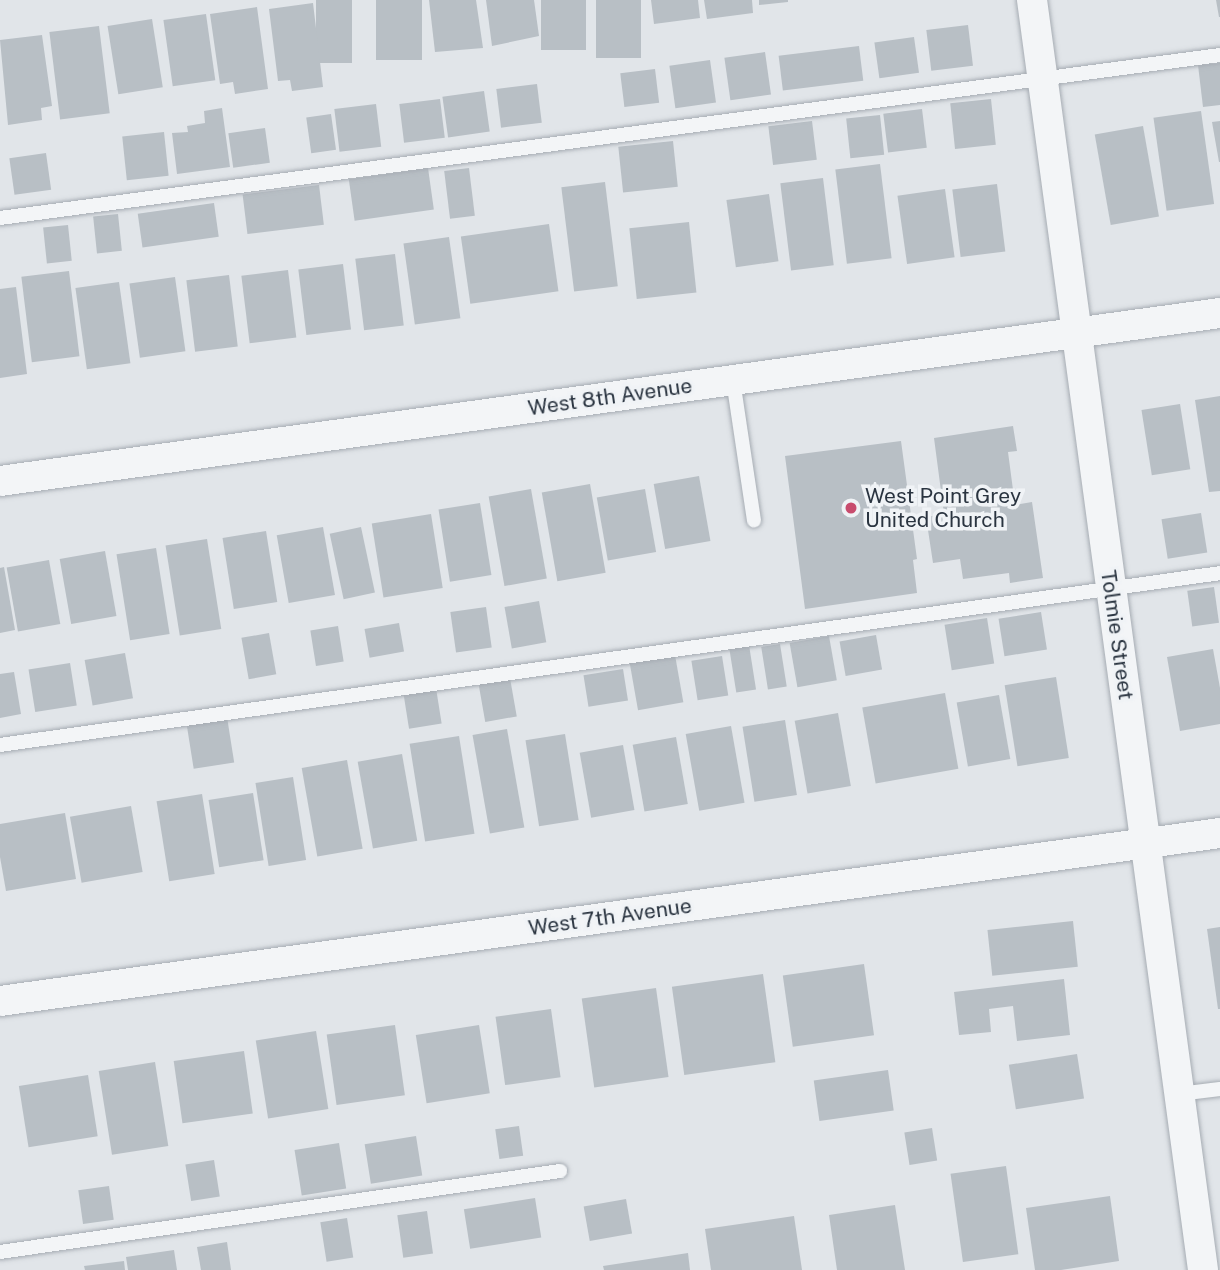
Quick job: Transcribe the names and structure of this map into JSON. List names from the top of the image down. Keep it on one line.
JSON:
{"streets":{"street":["West 8th Avenue","Tolmie Street","West 7th Avenue"]},"crossings":[["West 8th Avenue","Tolmie Street"],["Tolmie Street","West 7th Avenue"]],"places":["West Point Grey United Church"]}
